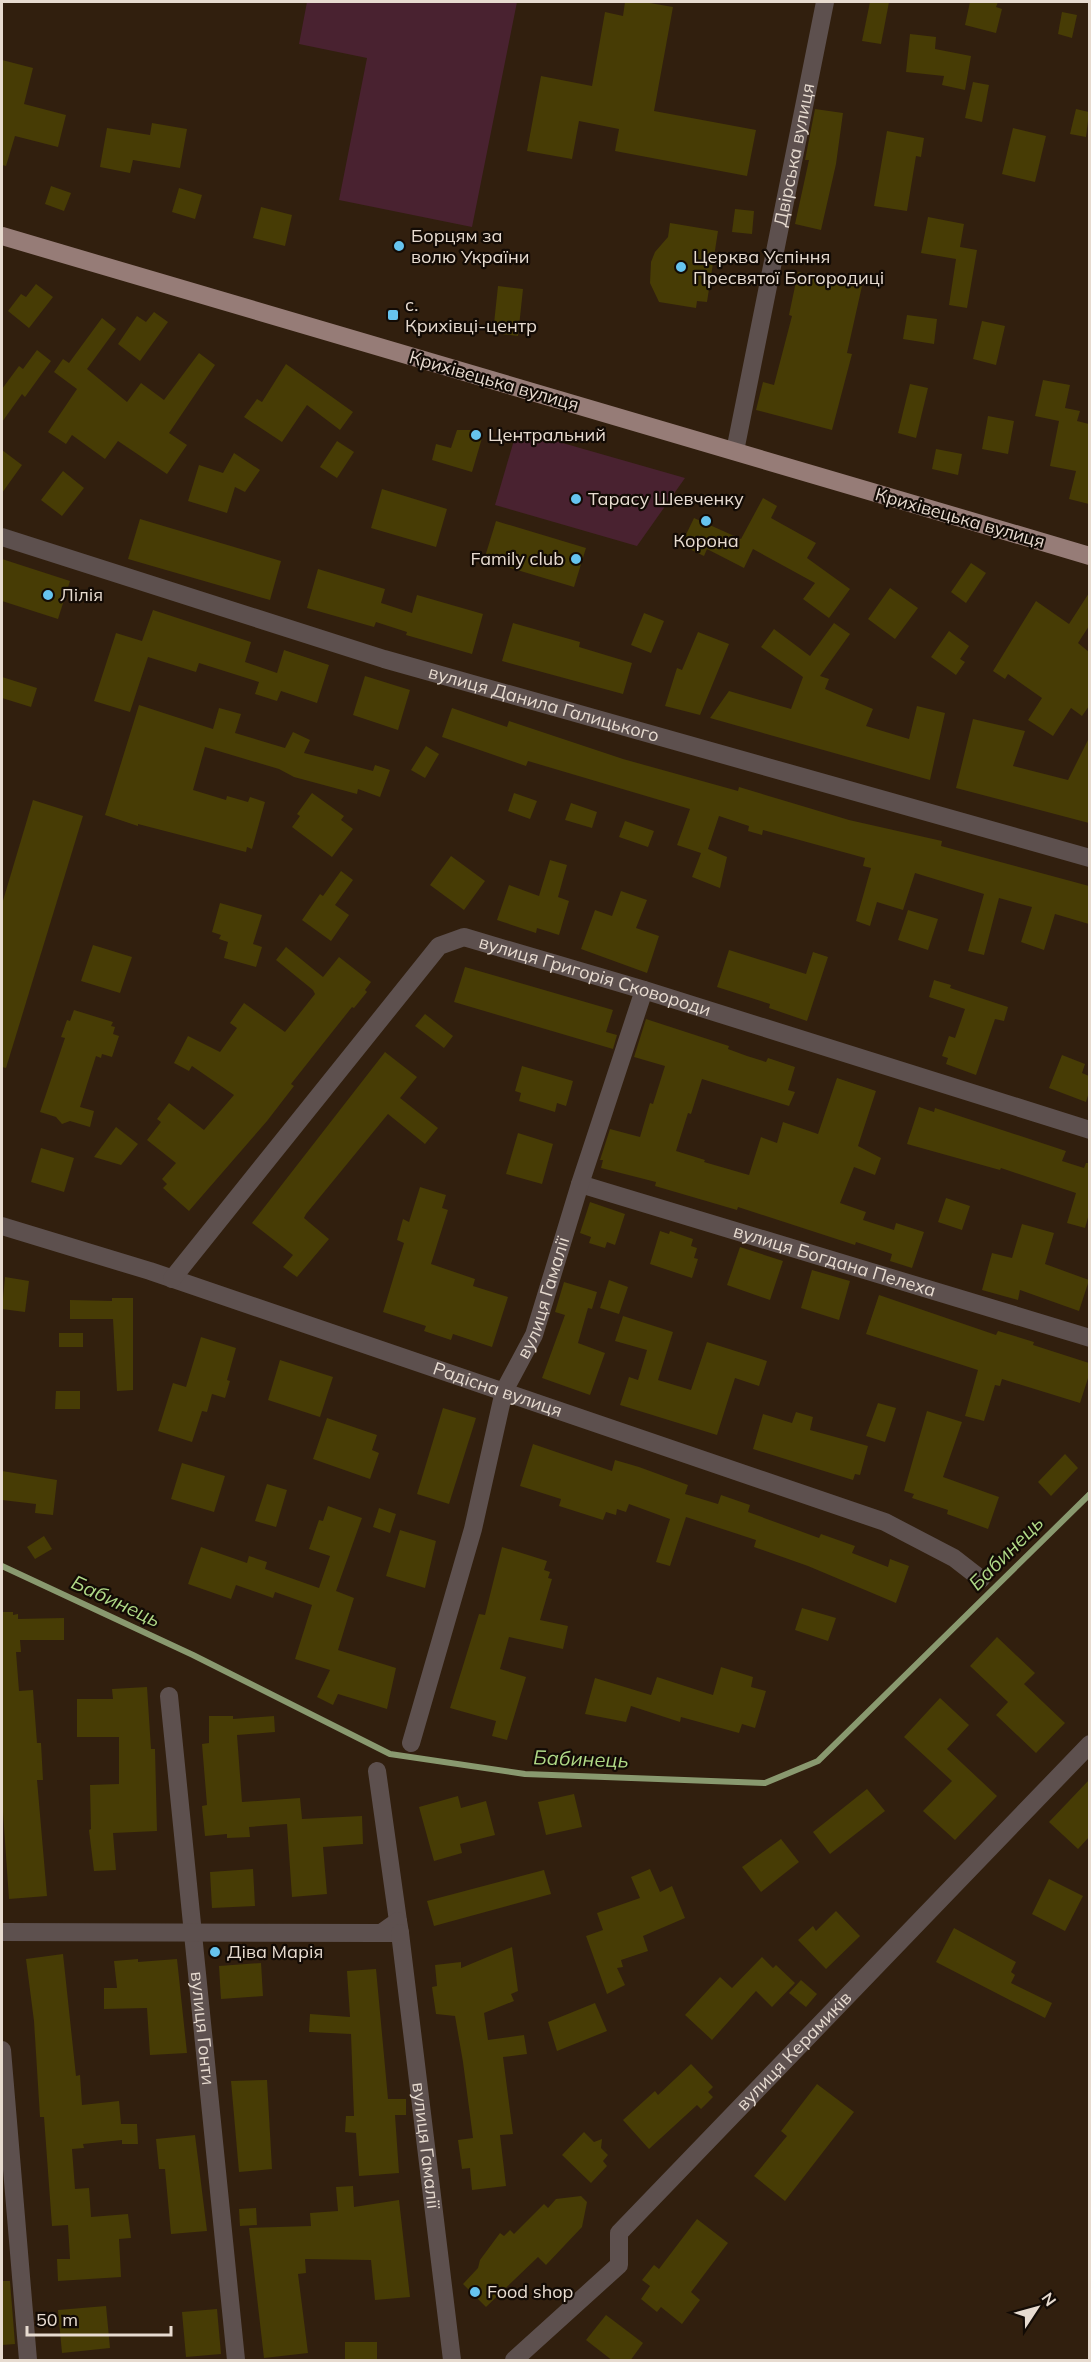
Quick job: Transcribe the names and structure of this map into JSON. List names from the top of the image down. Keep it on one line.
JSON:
{"streets":{"main road":["Крихівецька вулиця"],"street":["Двірська вулиця","вулиця Данила Галицького","вулиця Григорія Сковороди","вулиця Богдана Пелеха","вулиця Гамалії","Радісна вулиця","вулиця Гонти","вулиця Керамиків"]},"crossings":[["Двірська вулиця","Крихівецька вулиця"],["вулиця Григорія Сковороди","вулиця Гамалії"],["вулиця Григорія Сковороди","Радісна вулиця"],["вулиця Богдана Пелеха","вулиця Гамалії"],["вулиця Гамалії","Радісна вулиця"]],"water":["Бабинець"],"places":{"other":["Борцям за волю України","Церква Успіння Пресвятої Богородиці","Центральний","Тарасу Шевченку","Корона","Family club","Лілія","Діва Марія","Food shop"],"transit":["с. Крихівці-центр"]},"scale_bar":"50 m","north":"top right"}
